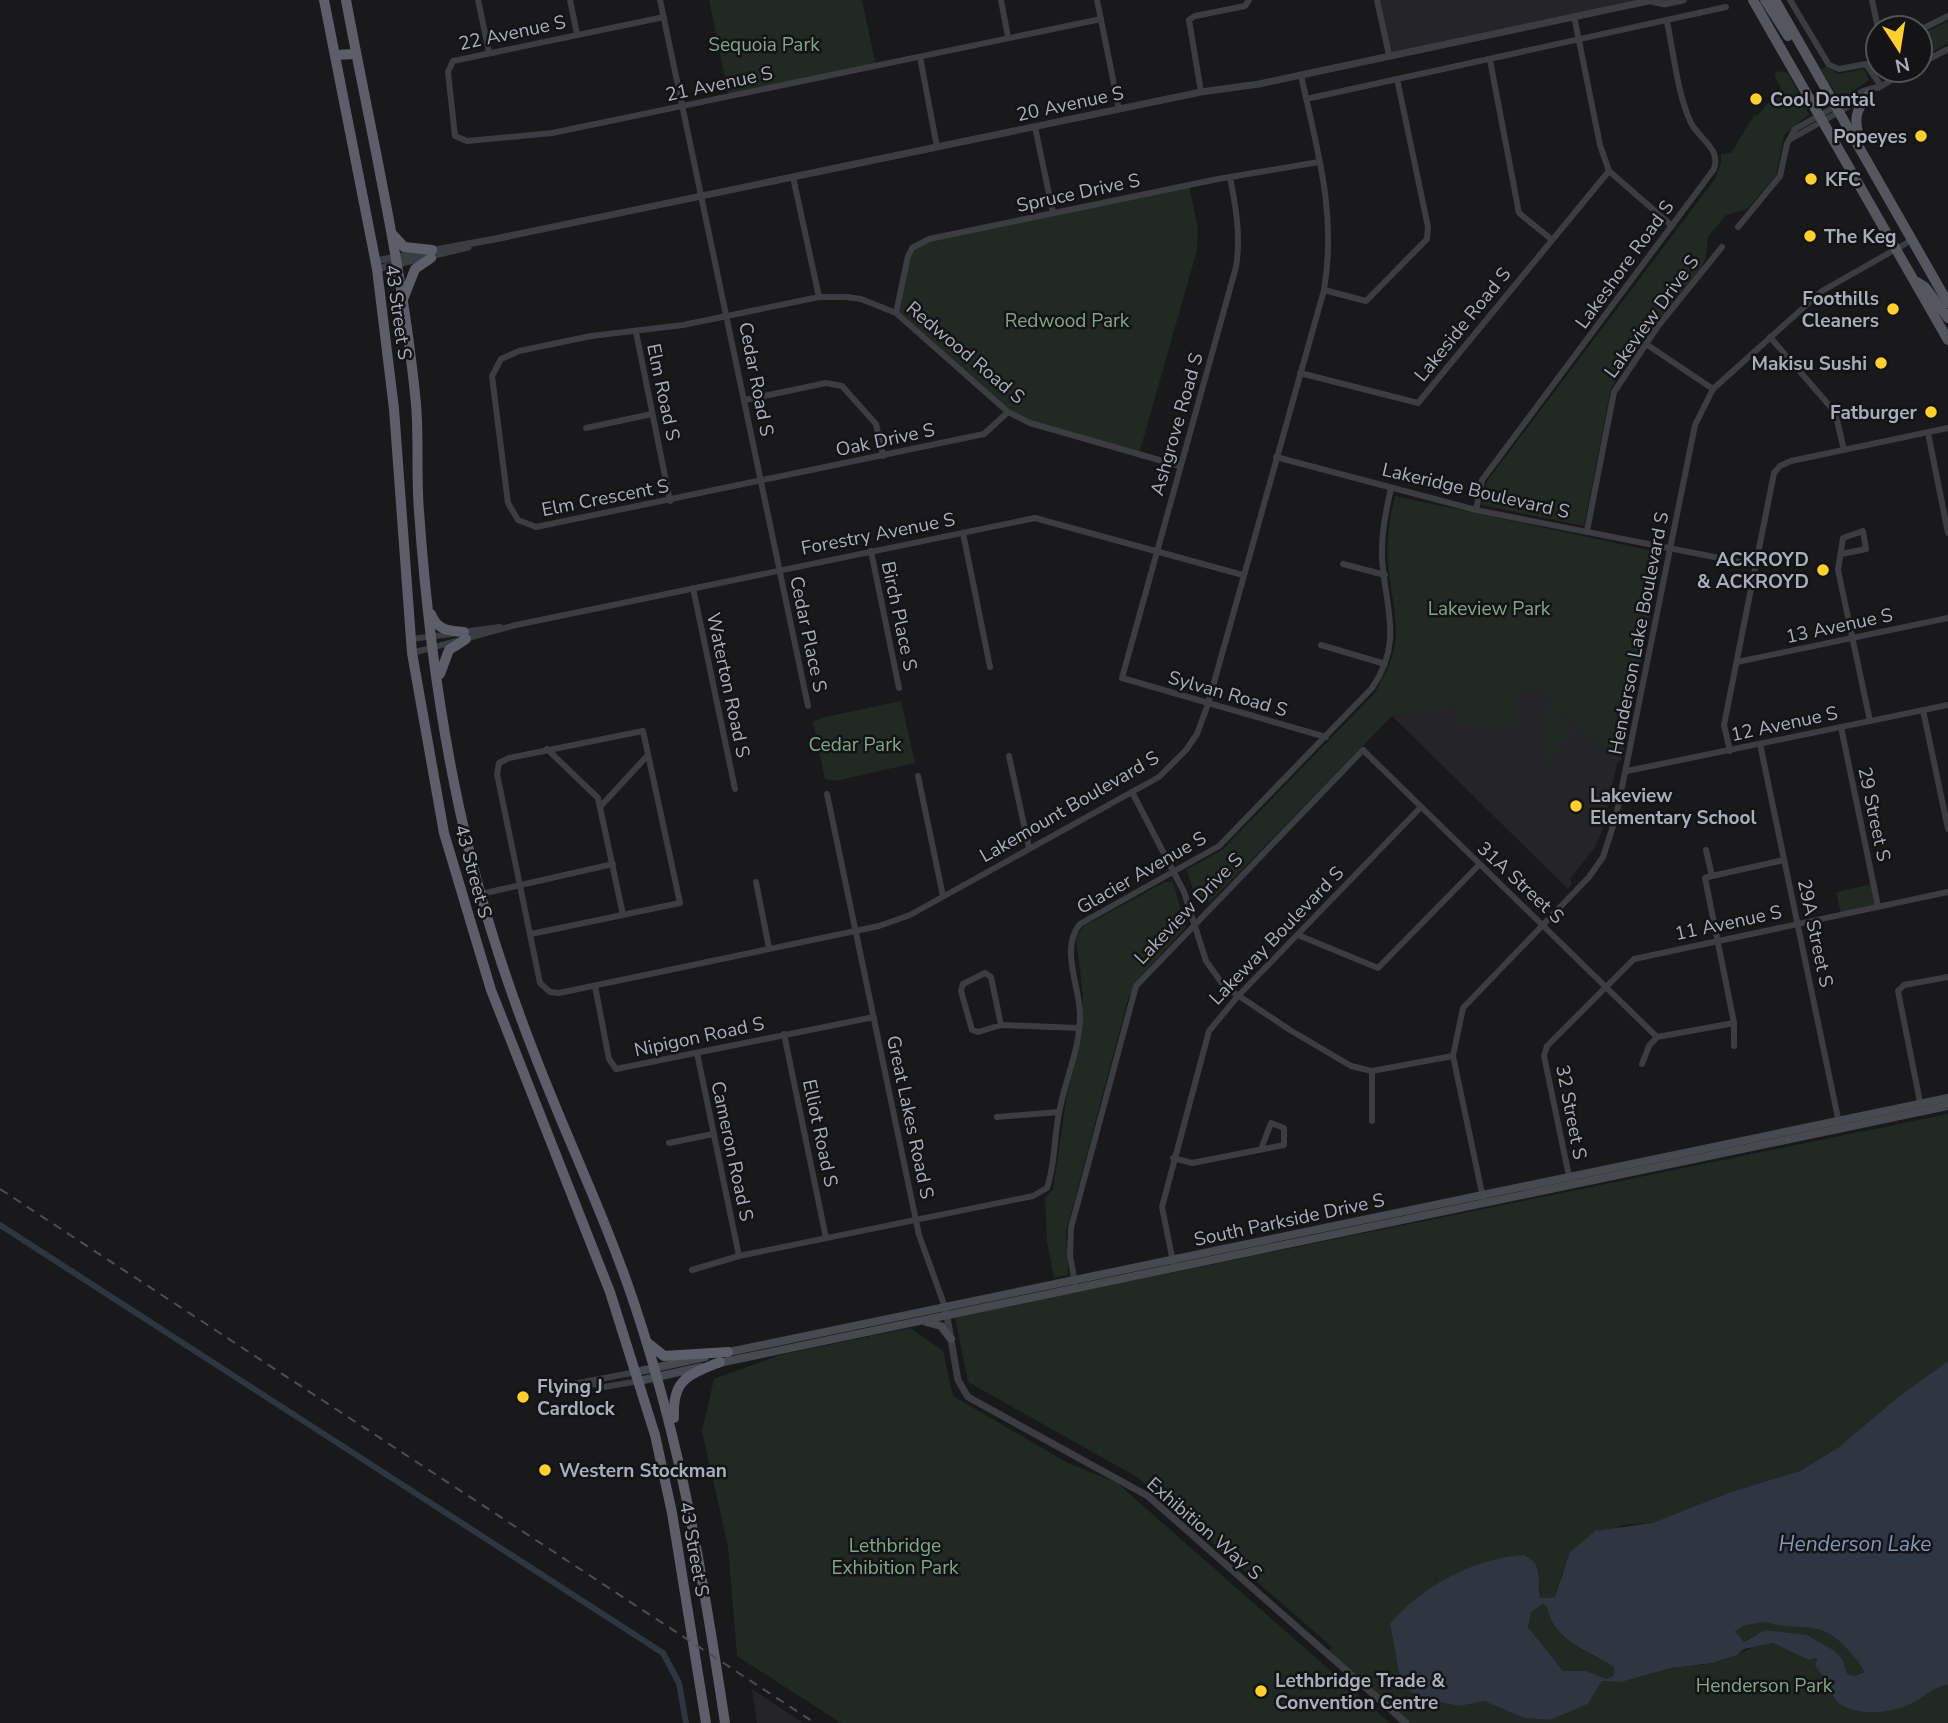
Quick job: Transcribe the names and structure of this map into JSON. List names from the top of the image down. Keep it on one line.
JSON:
{"streets":{"highway":["43 Street S"],"main road":["South Parkside Drive S"],"street":["22 Avenue S","21 Avenue S","20 Avenue S","Spruce Drive S","Lakeshore Road S","Lakeview Drive S","Lakeside Road S","Redwood Road S","Cedar Road S","Elm Road S","Ashgrove Road S","Oak Drive S","Lakeridge Boulevard S","Elm Crescent S","Forestry Avenue S","Birch Place S","13 Avenue S","Henderson Lake Boulevard S","Cedar Place S","Waterton Road S","Sylvan Road S","12 Avenue S","Lakemount Boulevard S","29 Street S","Glacier Avenue S","31A Street S","11 Avenue S","29A Street S","Lakeway Boulevard S","Nipigon Road S","32 Street S","Great Lakes Road S","Elliot Road S","Cameron Road S","Exhibition Way S"]},"crossings":[["22 Avenue S","21 Avenue S"],["22 Avenue S","Cedar Road S"],["21 Avenue S","Cedar Road S"],["20 Avenue S","43 Street S"],["20 Avenue S","Cedar Road S"],["20 Avenue S","Lakemount Boulevard S"],["Spruce Drive S","Redwood Road S"],["Spruce Drive S","Ashgrove Road S"],["Spruce Drive S","Lakemount Boulevard S"],["Lakeshore Road S","Lakeridge Boulevard S"],["43 Street S","Forestry Avenue S"],["43 Street S","South Parkside Drive S"],["Lakeview Drive S","Lakeridge Boulevard S"],["Lakeview Drive S","31A Street S"],["Lakeview Drive S","South Parkside Drive S"],["Lakeside Road S","Lakemount Boulevard S"],["Redwood Road S","Cedar Road S"],["Redwood Road S","Ashgrove Road S"],["Redwood Road S","Oak Drive S"],["Redwood Road S","Elm Crescent S"],["Cedar Road S","Oak Drive S"],["Cedar Road S","Elm Crescent S"],["Cedar Road S","Forestry Avenue S"],["Cedar Road S","Cedar Place S"],["Elm Road S","Elm Crescent S"],["Ashgrove Road S","Forestry Avenue S"],["Ashgrove Road S","Sylvan Road S"],["Oak Drive S","Elm Crescent S"],["Lakeridge Boulevard S","Henderson Lake Boulevard S"],["Lakeridge Boulevard S","Lakemount Boulevard S"],["Lakeridge Boulevard S","Glacier Avenue S"],["Forestry Avenue S","Birch Place S"],["Forestry Avenue S","Cedar Place S"],["Forestry Avenue S","Waterton Road S"],["Forestry Avenue S","Lakemount Boulevard S"],["Henderson Lake Boulevard S","12 Avenue S"],["Henderson Lake Boulevard S","31A Street S"],["Henderson Lake Boulevard S","South Parkside Drive S"],["Sylvan Road S","Lakemount Boulevard S"],["Sylvan Road S","Glacier Avenue S"],["12 Avenue S","29 Street S"],["12 Avenue S","29A Street S"],["Lakemount Boulevard S","Nipigon Road S"],["Lakemount Boulevard S","Great Lakes Road S"],["29 Street S","11 Avenue S"],["Glacier Avenue S","Great Lakes Road S"],["Glacier Avenue S","Elliot Road S"],["Glacier Avenue S","Cameron Road S"],["31A Street S","11 Avenue S"],["31A Street S","Lakeway Boulevard S"],["31A Street S","32 Street S"],["11 Avenue S","29A Street S"],["11 Avenue S","32 Street S"],["29A Street S","South Parkside Drive S"],["Lakeway Boulevard S","South Parkside Drive S"],["Nipigon Road S","Great Lakes Road S"],["Nipigon Road S","Elliot Road S"],["Nipigon Road S","Cameron Road S"],["32 Street S","South Parkside Drive S"],["Great Lakes Road S","South Parkside Drive S"],["Great Lakes Road S","Exhibition Way S"],["South Parkside Drive S","Exhibition Way S"]],"water":["Henderson Lake"],"parks":["Sequoia Park","Redwood Park","Lakeview Park","Cedar Park","Lethbridge Exhibition Park","Henderson Park"],"places":["Cool Dental","Popeyes","KFC","The Keg","Foothills Cleaners","Makisu Sushi","Fatburger","ACKROYD & ACKROYD","Lakeview Elementary School","Flying J Cardlock","Western Stockman","Lethbridge Trade & Convention Centre"],"north":"bottom"}
